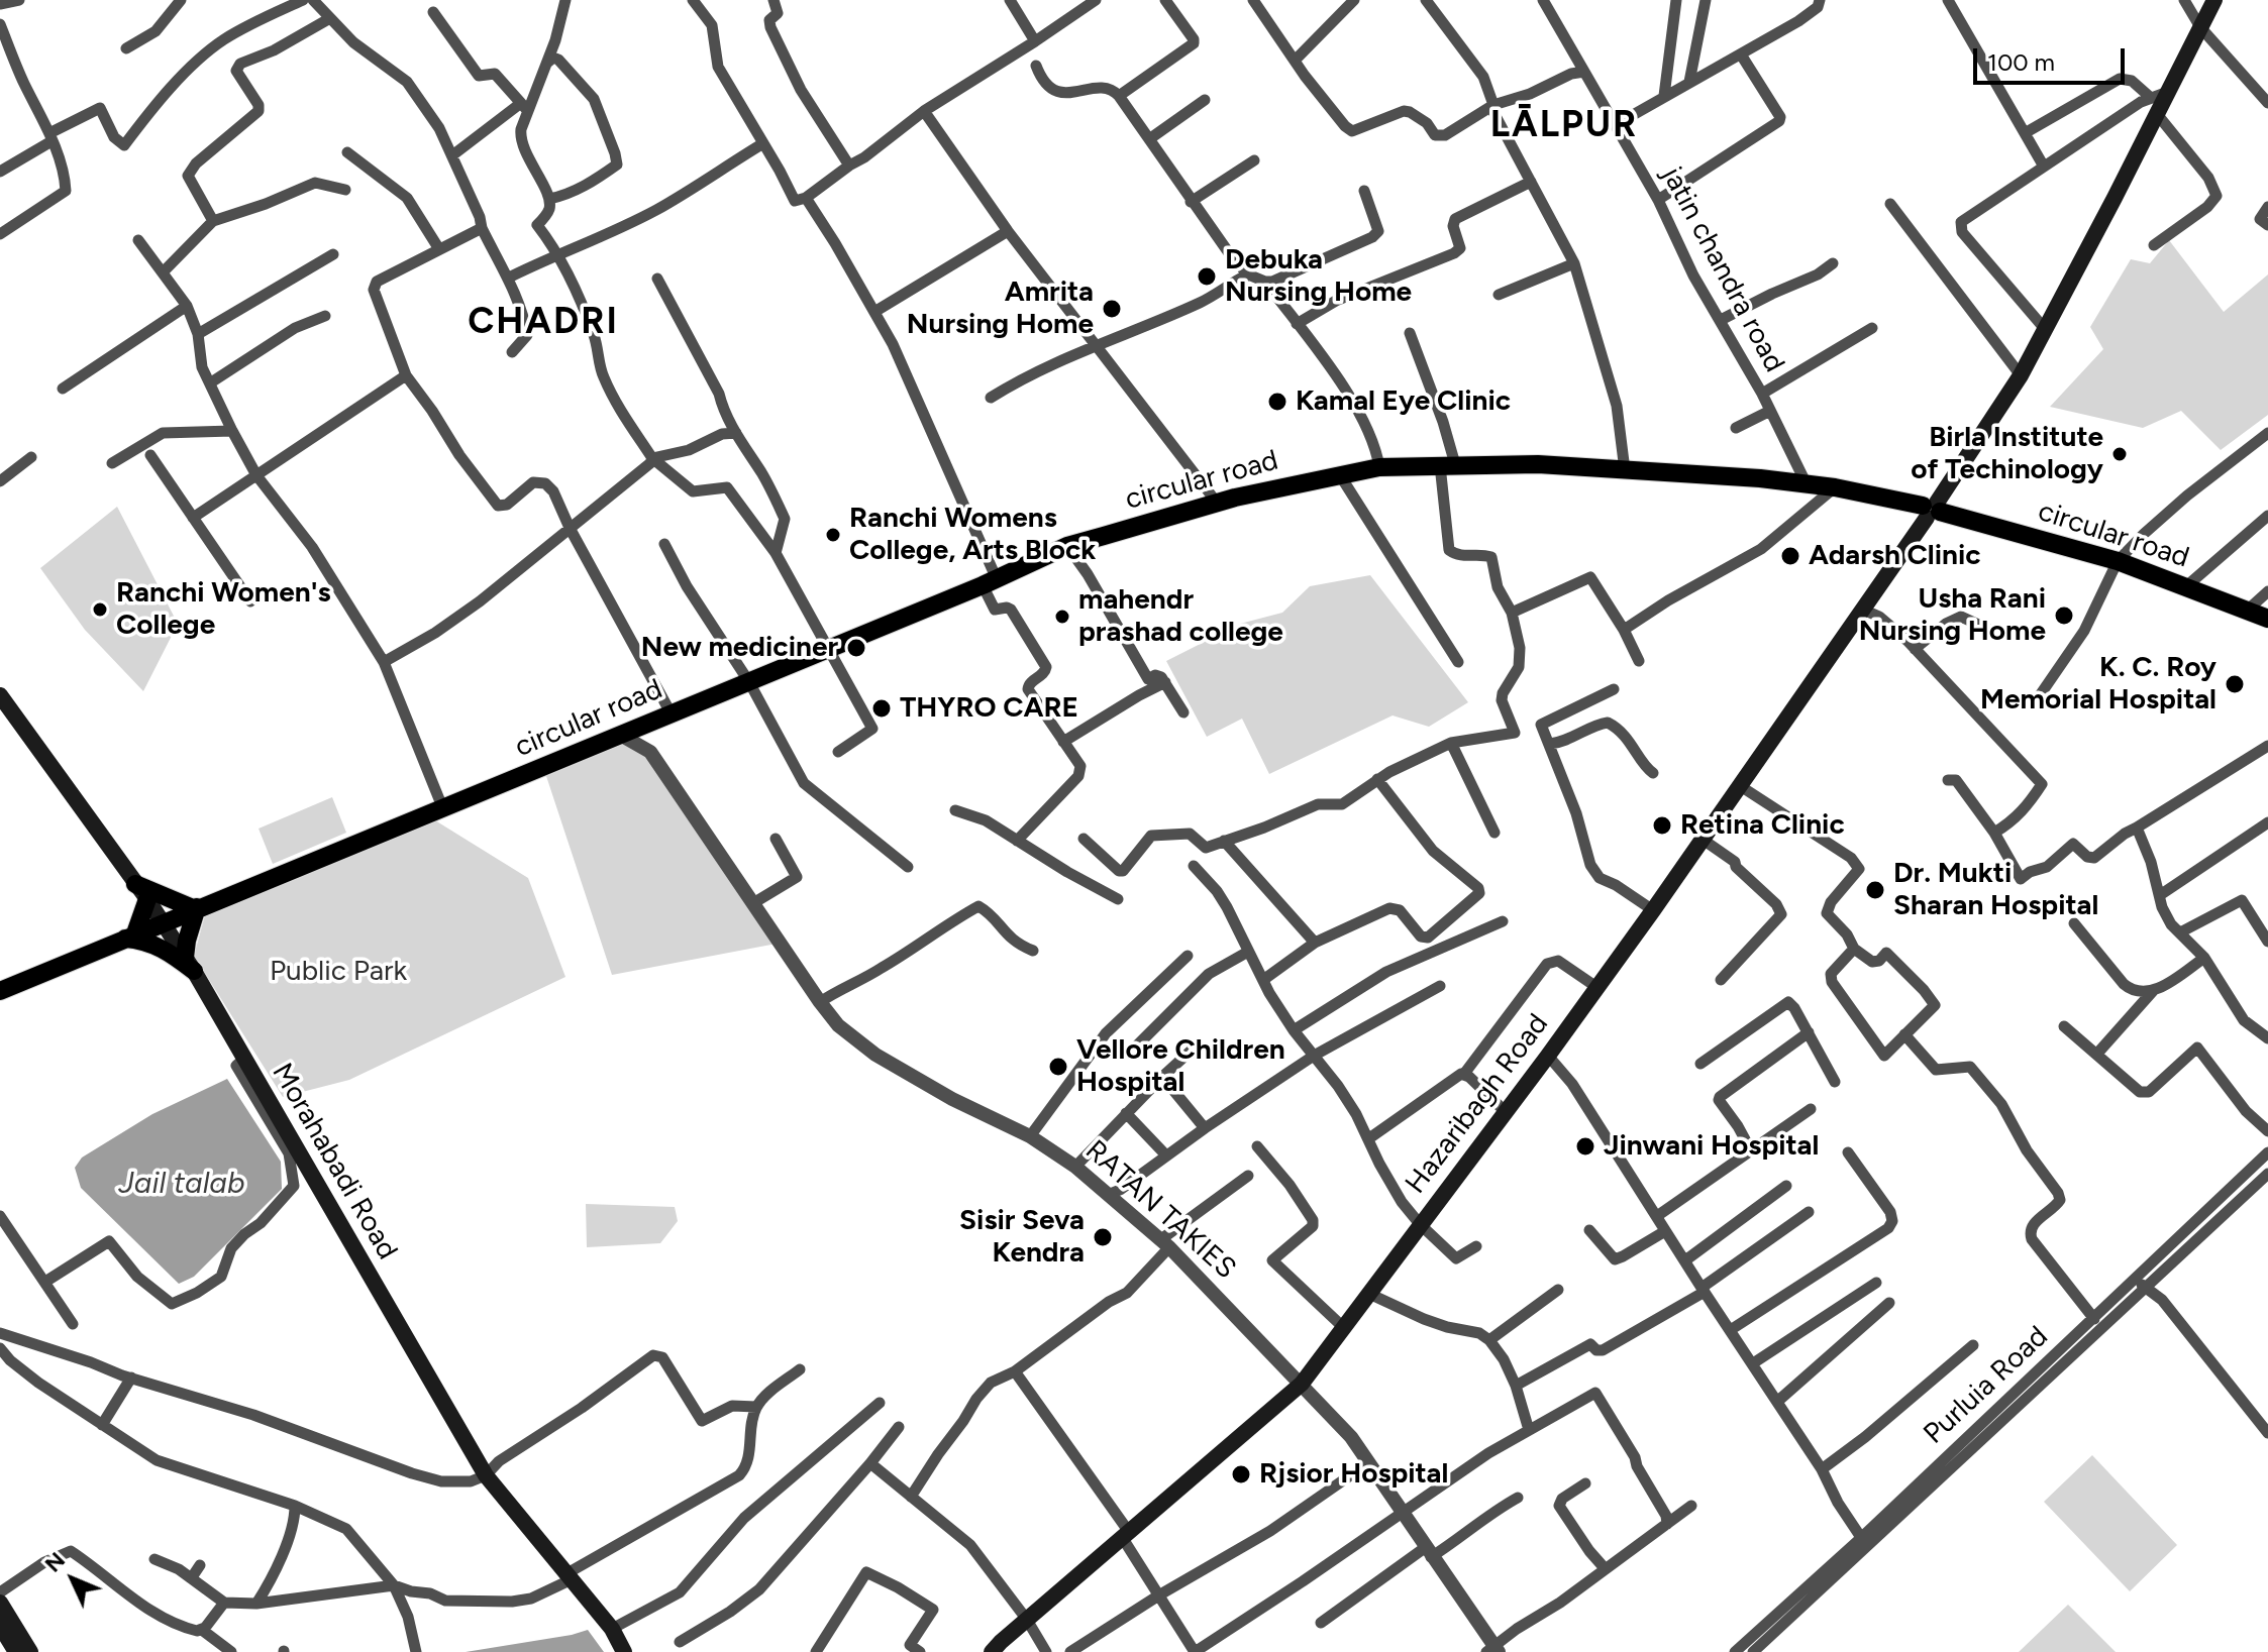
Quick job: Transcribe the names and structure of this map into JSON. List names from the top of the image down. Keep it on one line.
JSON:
{"streets":{"main road":["circular road","Hazaribagh Road","Morahabadi Road"],"street":["jatin chandra road","RATAN TAKIES","Purluia Road"]},"crossings":[["jatin chandra road","circular road"],["circular road","Hazaribagh Road"],["circular road","Morahabadi Road"],["circular road","RATAN TAKIES"],["Hazaribagh Road","RATAN TAKIES"]],"districts":["LĀLPUR","CHADRI"],"water":["Jail talab"],"parks":["Public Park"],"places":["Debuka Nursing Home","Amrita Nursing Home","Kamal Eye Clinic","Birla Institute of Techinology","Ranchi Womens College, Arts Block","Adarsh Clinic","Ranchi Women's College","Usha Rani Nursing Home","mahendr prashad college","New mediciner","K. C. Roy Memorial Hospital","THYRO CARE","Retina Clinic","Dr. Mukti Sharan Hospital","Vellore Children Hospital","Jinwani Hospital","Sisir Seva Kendra","Rjsior Hospital"],"scale_bar":"100 m","north":"top left"}
